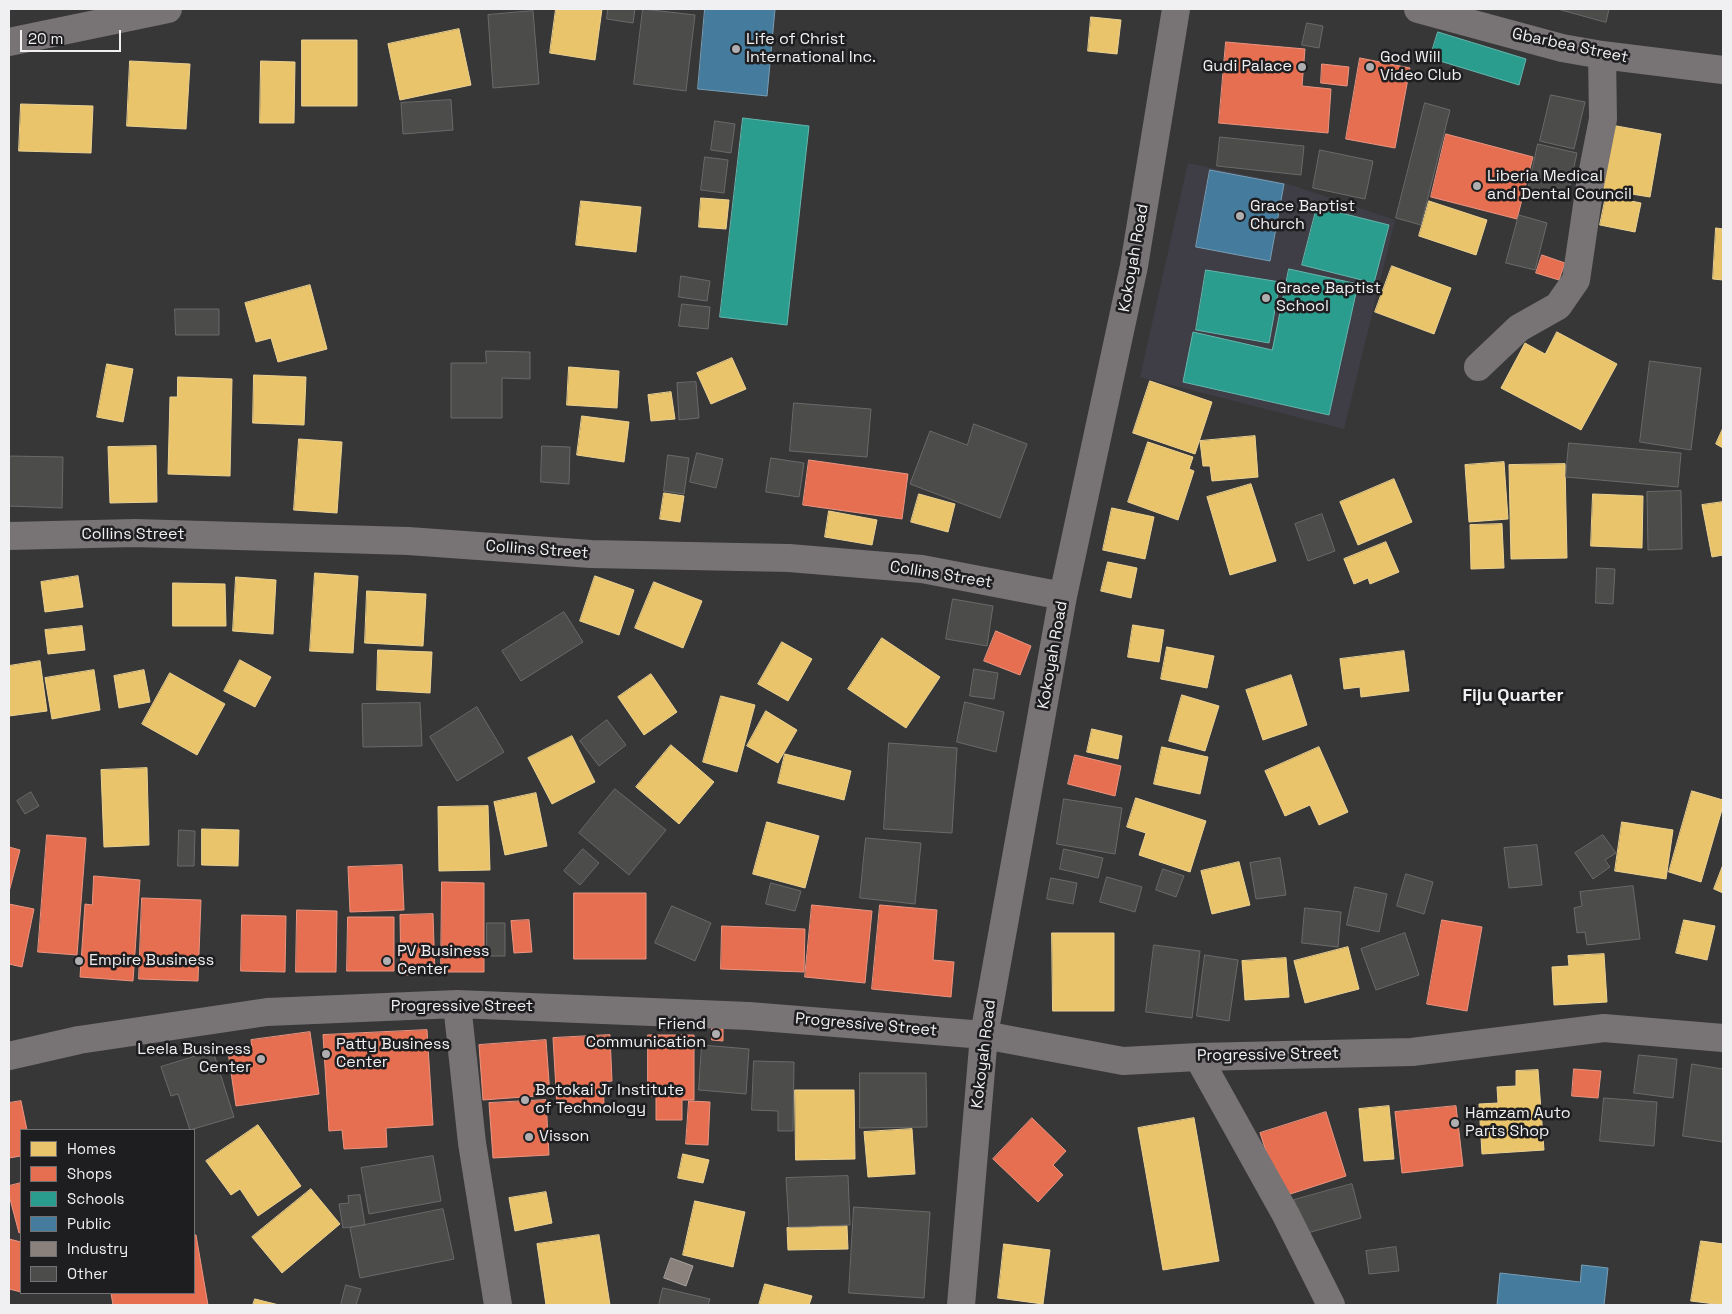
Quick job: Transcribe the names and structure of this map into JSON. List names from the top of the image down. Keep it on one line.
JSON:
{"streets":{"street":["Gbarbea Street","Kokoyah Road","Collins Street","Progressive Street"]},"crossings":[["Kokoyah Road","Collins Street"],["Kokoyah Road","Progressive Street"]],"districts":["Fiju Quarter"],"places":["Life of Christ International Inc.","Gudi Palace","God Will Video Club","Liberia Medical and Dental Council","Grace Baptist Church","Grace Baptist School","Empire Business","PV Business Center","Friend Communication","Patty Business Center","Leela Business Center","Botokai Jr Institute of Technology","Hamzam Auto Parts Shop","Visson"],"legend":["Homes","Shops","Schools","Public","Industry","Other"],"scale_bar":"20 m"}
